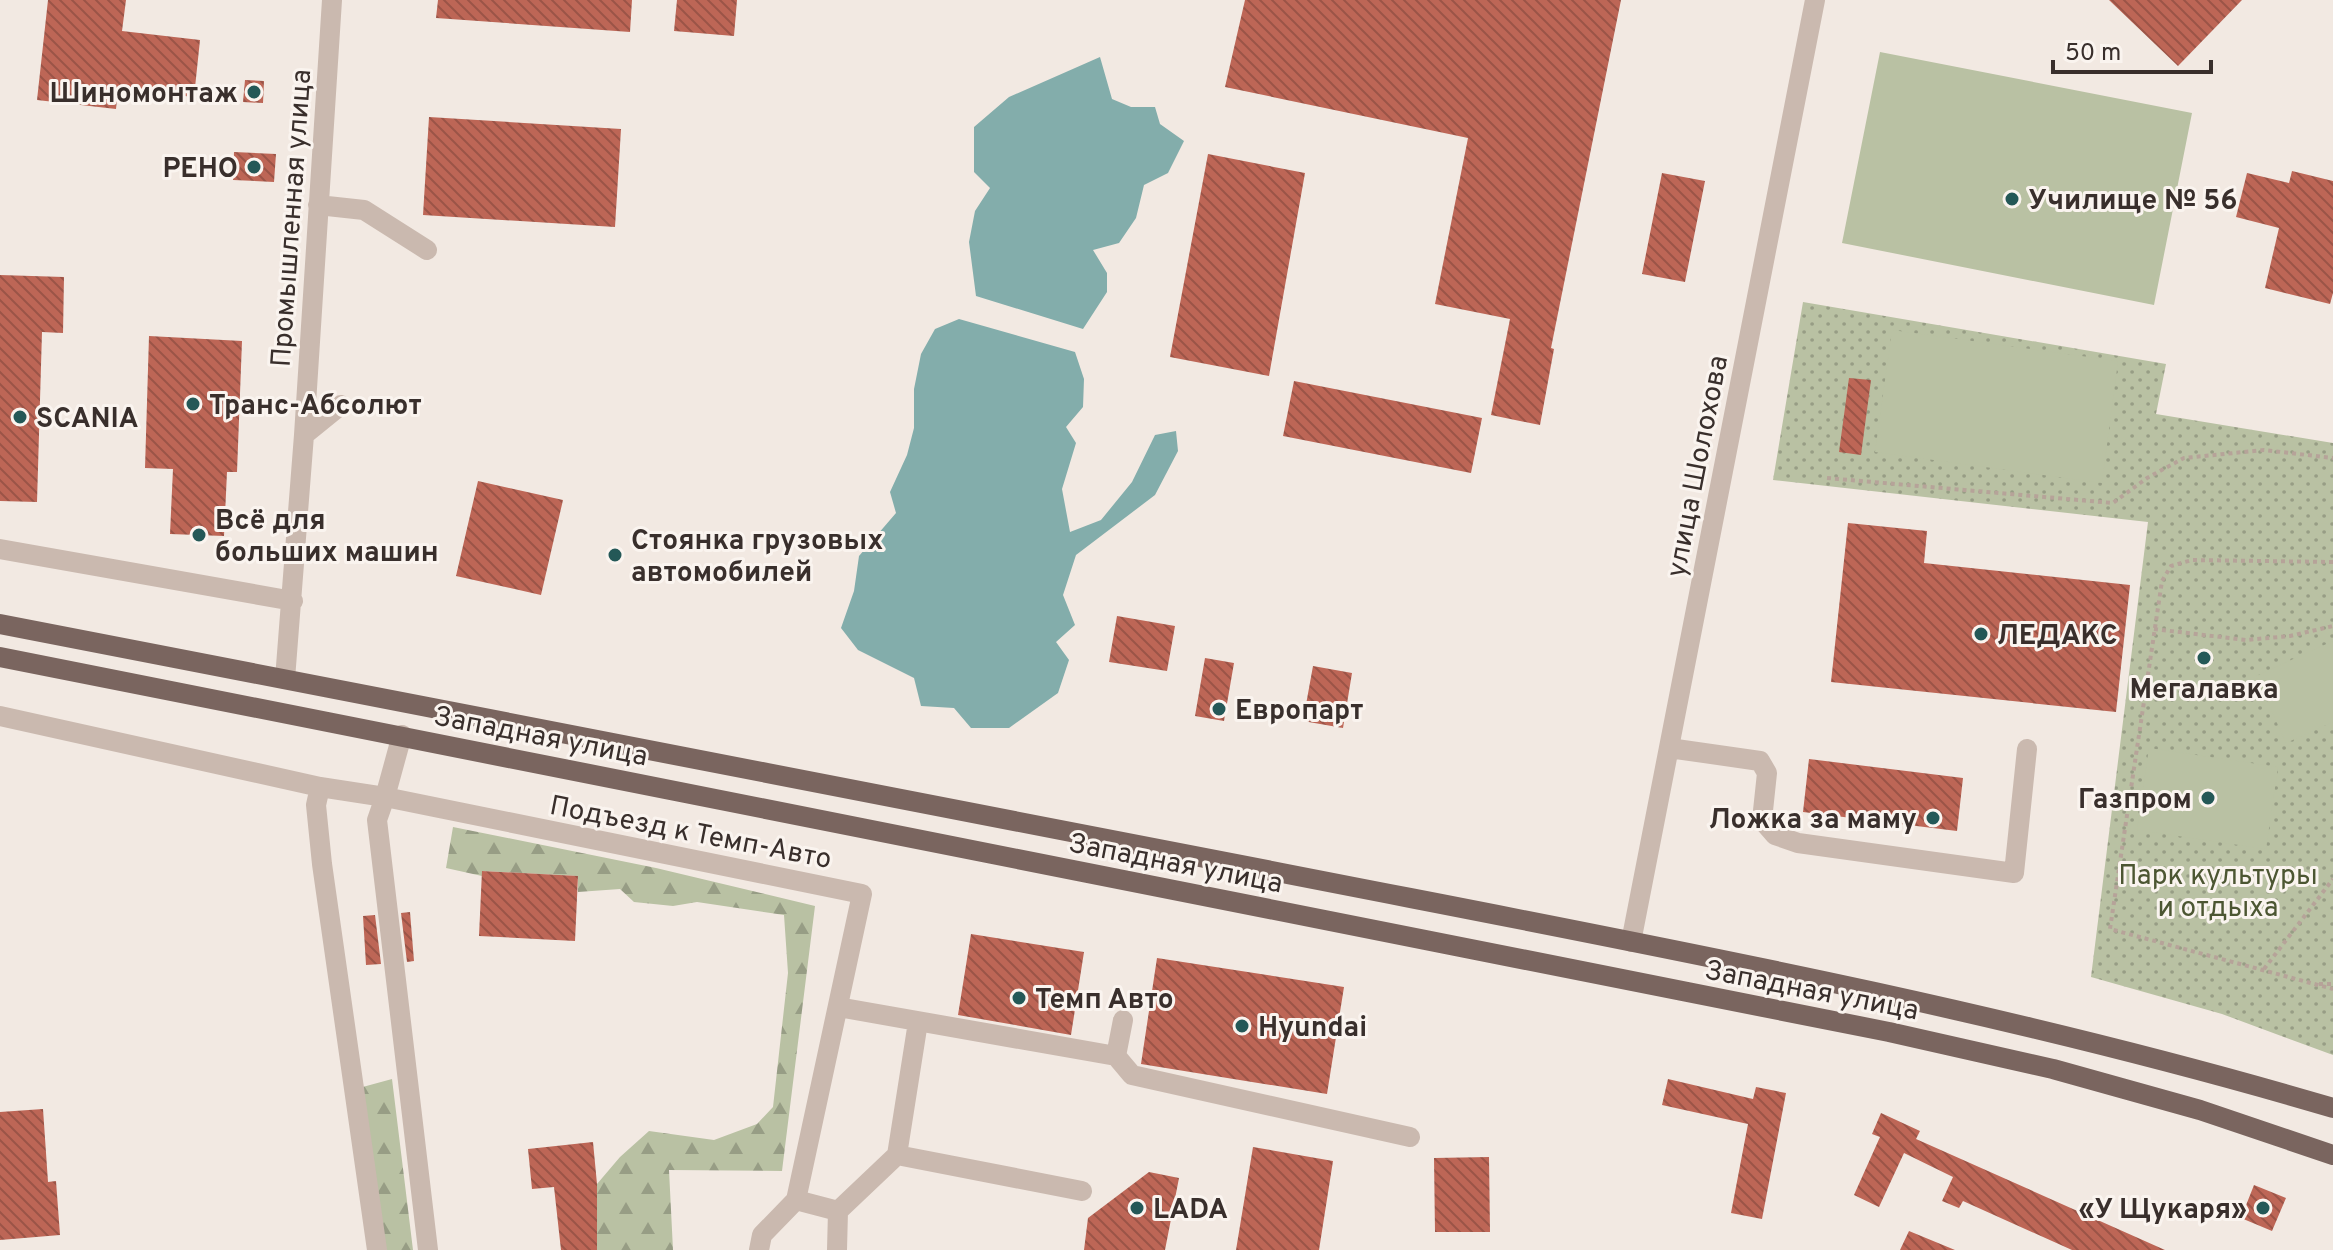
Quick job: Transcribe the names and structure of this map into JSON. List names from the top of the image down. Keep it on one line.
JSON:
{"streets":{"main road":["Западная улица"],"street":["Промышленная улица","улица Шолохова","Подъезд к Темп-Авто"]},"crossings":[["Промышленная улица","Западная улица"],["улица Шолохова","Западная улица"]],"parks":["Парк культуры и отдыха"],"places":["Шиномонтаж","РЕНО","Училище № 56","Транс-Абсолют","SCANIA","Всё для больших машин","Стоянка грузовых автомобилей","ЛЕДАКС","Мегалавка","Европарт","Газпром","Ложка за маму","Темп Авто","Hyundai","LADA","«У Щукаря»"],"scale_bar":"50 m"}
